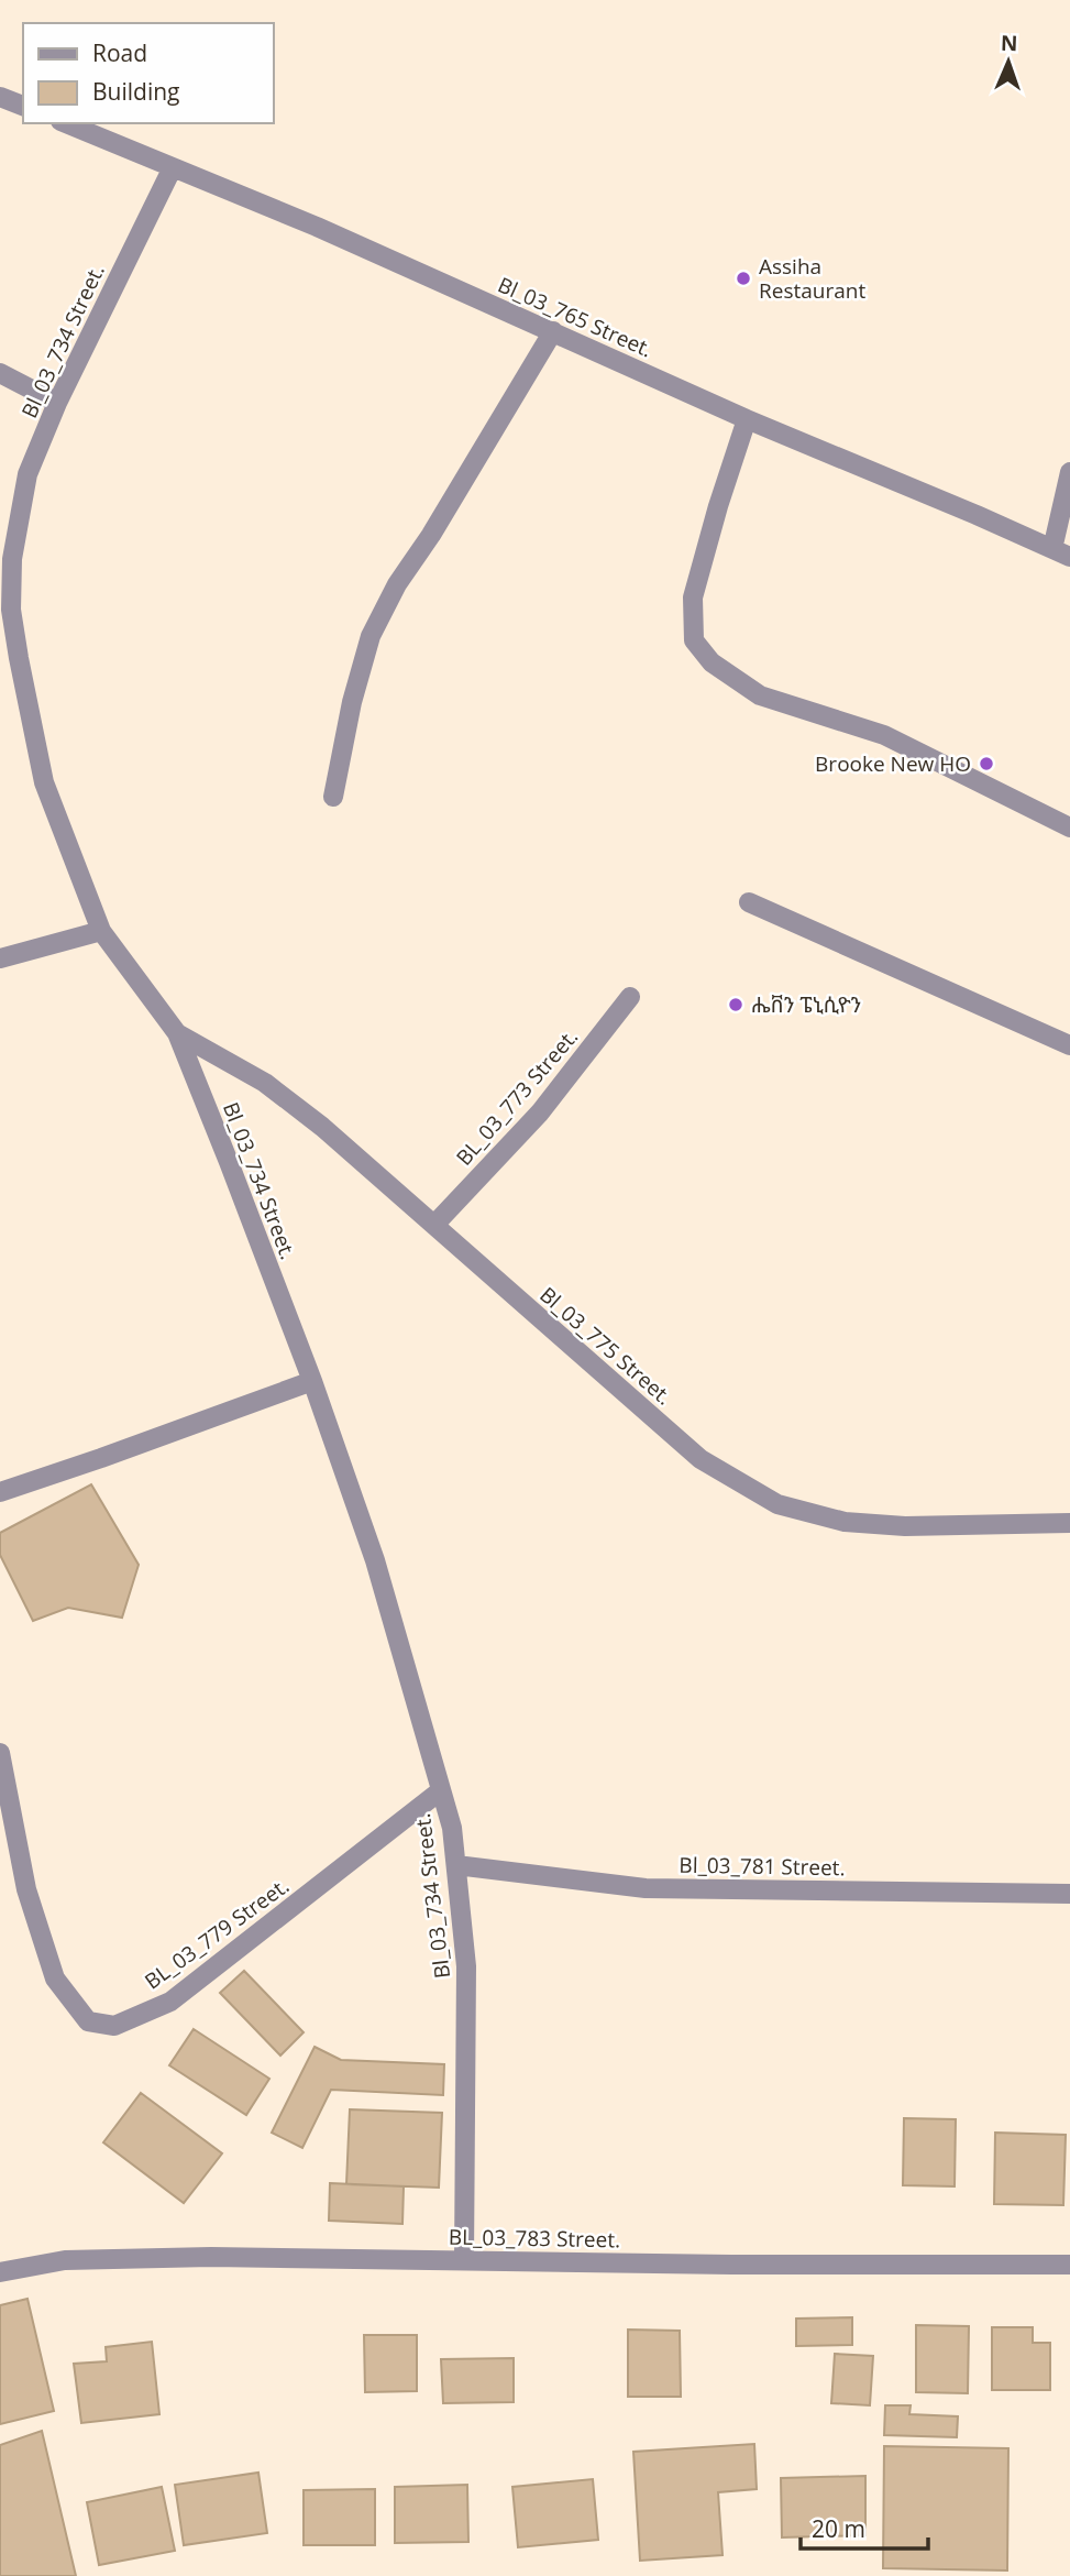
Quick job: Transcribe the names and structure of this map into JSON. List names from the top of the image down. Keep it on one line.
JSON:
{"streets":{"street":["Bl_03_765 Street.","Bl_03_734 Street.","BL_03_773 Street.","Bl_03_775 Street.","Bl_03_781 Street.","BL_03_779 Street.","BL_03_783 Street."]},"crossings":[["Bl_03_765 Street.","Bl_03_734 Street."],["Bl_03_734 Street.","Bl_03_775 Street."],["Bl_03_734 Street.","Bl_03_781 Street."],["Bl_03_734 Street.","BL_03_779 Street."],["Bl_03_734 Street.","BL_03_783 Street."],["BL_03_773 Street.","Bl_03_775 Street."]],"places":["Assiha Restaurant","Brooke New HO","ሔቨን ፔኒሲዮን"],"legend":["Road","Building"],"scale_bar":"20 m","north":"top"}
